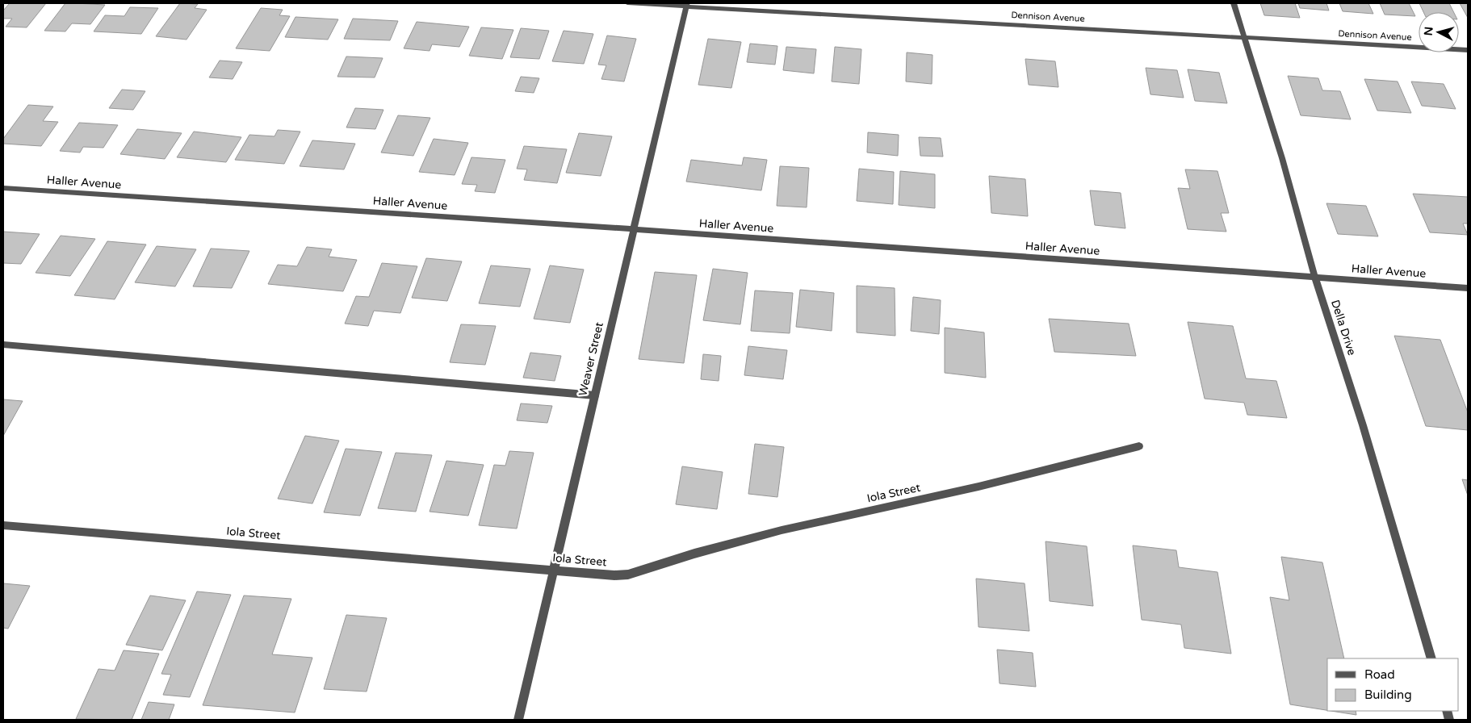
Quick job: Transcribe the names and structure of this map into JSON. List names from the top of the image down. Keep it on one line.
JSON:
{"streets":{"street":["Dennison Avenue","Haller Avenue","Della Drive","Weaver Street","Iola Street"]},"crossings":[["Dennison Avenue","Della Drive"],["Dennison Avenue","Weaver Street"],["Haller Avenue","Della Drive"],["Haller Avenue","Weaver Street"],["Weaver Street","Iola Street"]],"legend":["Road","Building"],"north":"left"}
